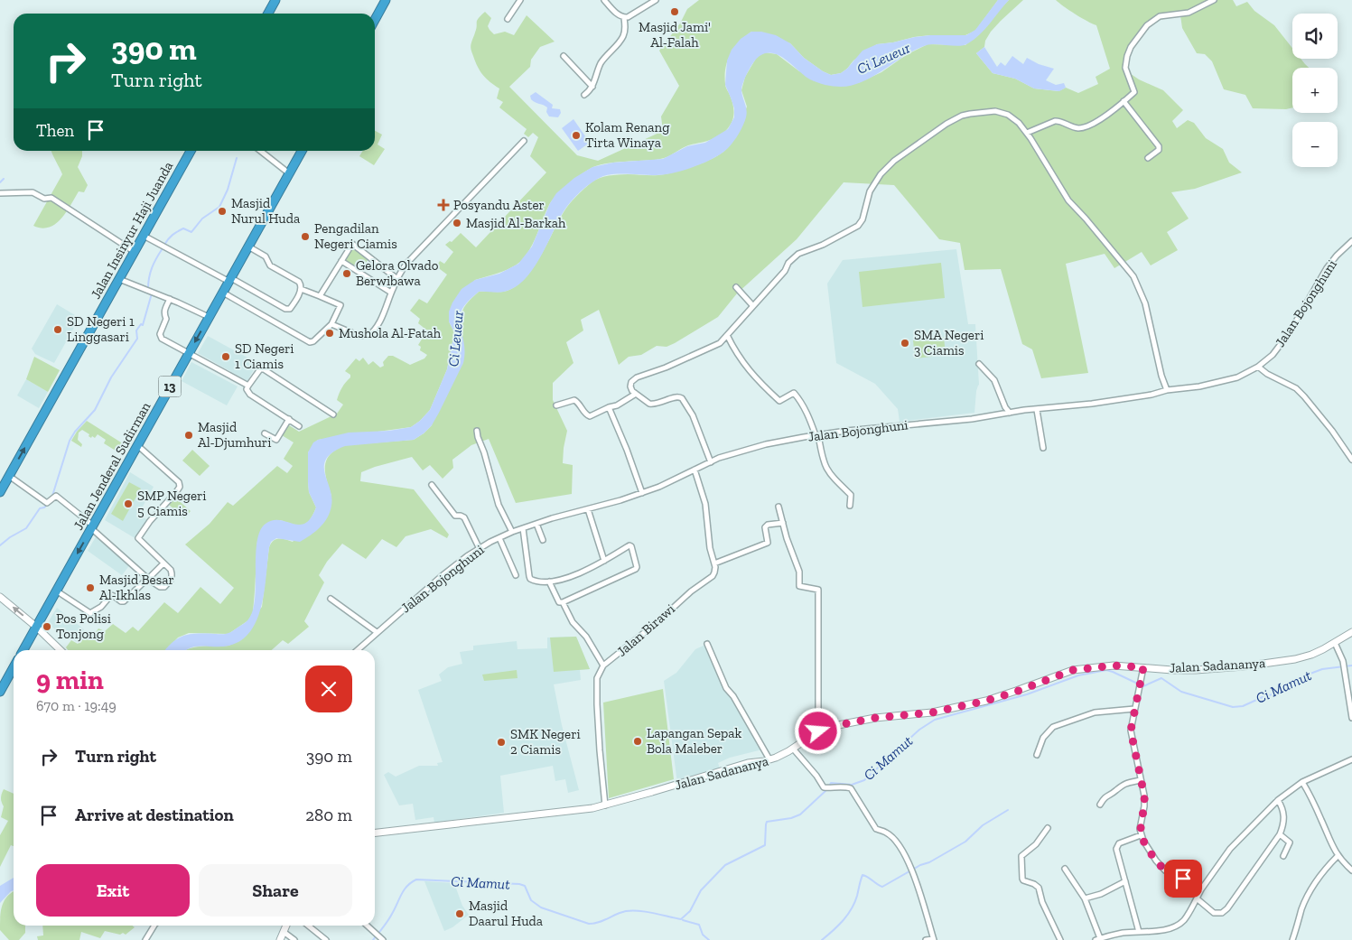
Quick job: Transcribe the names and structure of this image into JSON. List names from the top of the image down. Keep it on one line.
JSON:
{"streets":{"highway":["Jalan Insinyur Haji Juanda","13","Jalan Jenderal Sudirman"],"street":["Jalan Bojonghuni","Jalan Birawi","Jalan Sadananya"]},"crossings":[["Jalan Birawi","Jalan Sadananya"]],"one_way":["Jalan Insinyur Haji Juanda"],"water":["Ci Leueur","Ci Mamut"],"places":{"other":["Masjid Jami' Al-Falah","Kolam Renang Tirta Winaya","Masjid Nurul Huda","Masjid Al-Barkah","Pengadilan Negeri Ciamis","Gelora Olvado Berwibawa","SD Negeri 1 Linggasari","Mushola Al-Fatah","SMA Negeri 3 Ciamis","SD Negeri 1 Ciamis","Masjid Al-Djumhuri","SMP Negeri 5 Ciamis","Masjid Besar Al-Ikhlas","Pos Polisi Tonjong","Lapangan Sepak Bola Maleber","SMK Negeri 2 Ciamis","Masjid Daarul Huda"],"health":["Posyandu Aster"]},"page":{"map_buttons":["+","−"],"turn":["390 m","Turn right"],"then":"Then","heading":["9 min","670 m · 19:49"],"list":[{"name":"Turn right","value":"390 m"},{"name":"Arrive at destination","value":"280 m"}],"buttons":["Exit","Share"]}}
